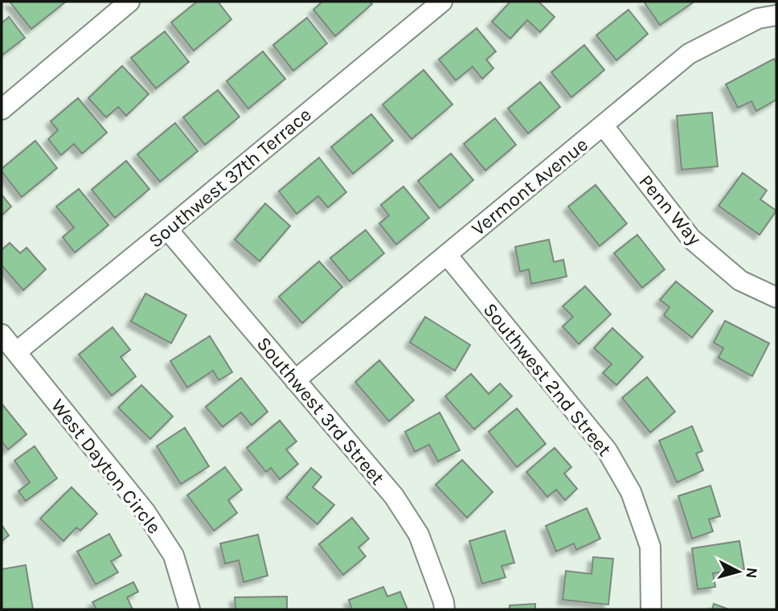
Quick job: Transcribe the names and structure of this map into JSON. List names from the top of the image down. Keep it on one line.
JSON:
{"streets":{"street":["Southwest 37th Terrace","Vermont Avenue","Penn Way","Southwest 2nd Street","Southwest 3rd Street","West Dayton Circle"]},"crossings":[["Southwest 37th Terrace","Southwest 3rd Street"],["Southwest 37th Terrace","West Dayton Circle"],["Vermont Avenue","Penn Way"],["Vermont Avenue","Southwest 2nd Street"],["Vermont Avenue","Southwest 3rd Street"]],"north":"right"}
